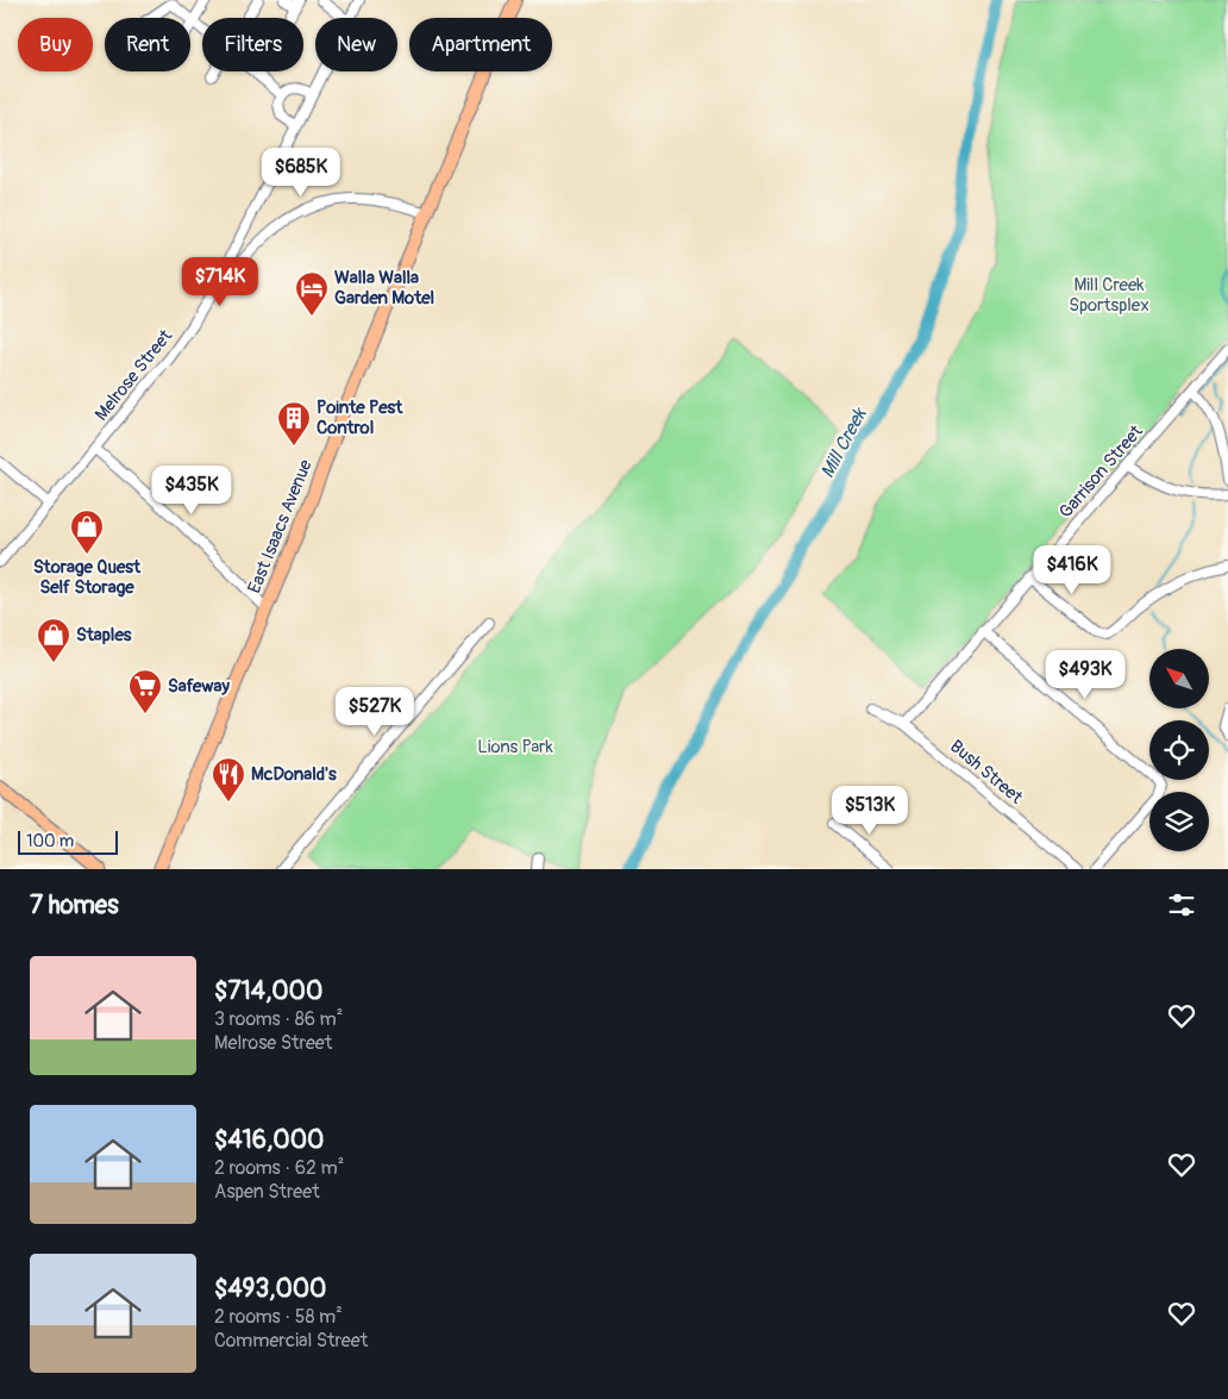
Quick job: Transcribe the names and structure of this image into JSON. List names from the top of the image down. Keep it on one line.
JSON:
{"streets":{"main road":["East Isaacs Avenue"],"street":["Melrose Street","Garrison Street","Bush Street"]},"crossings":[["Garrison Street","Bush Street"]],"water":["Mill Creek"],"parks":["Mill Creek Sportsplex","Lions Park"],"places":{"hotel":["Walla Walla Garden Motel"],"building":["Pointe Pest Control"],"shop":["Storage Quest Self Storage","Staples"],"supermarket":["Safeway"],"restaurant":["McDonald's"]},"scale_bar":"100 m","north":"top left","page":{"chip":["Buy","Rent","Filters","New","Apartment"],"price":["$685K","$714K","$435K","$416K","$493K","$527K","$513K"],"scale":"100 m","heading":"7 homes","list":[{"name":"$714,000","note":"3 rooms · 86 m² · Melrose Street"},{"name":"$416,000","note":"2 rooms · 62 m² · Aspen Street"},{"name":"$493,000","note":"2 rooms · 58 m² · Commercial Street"}]}}
